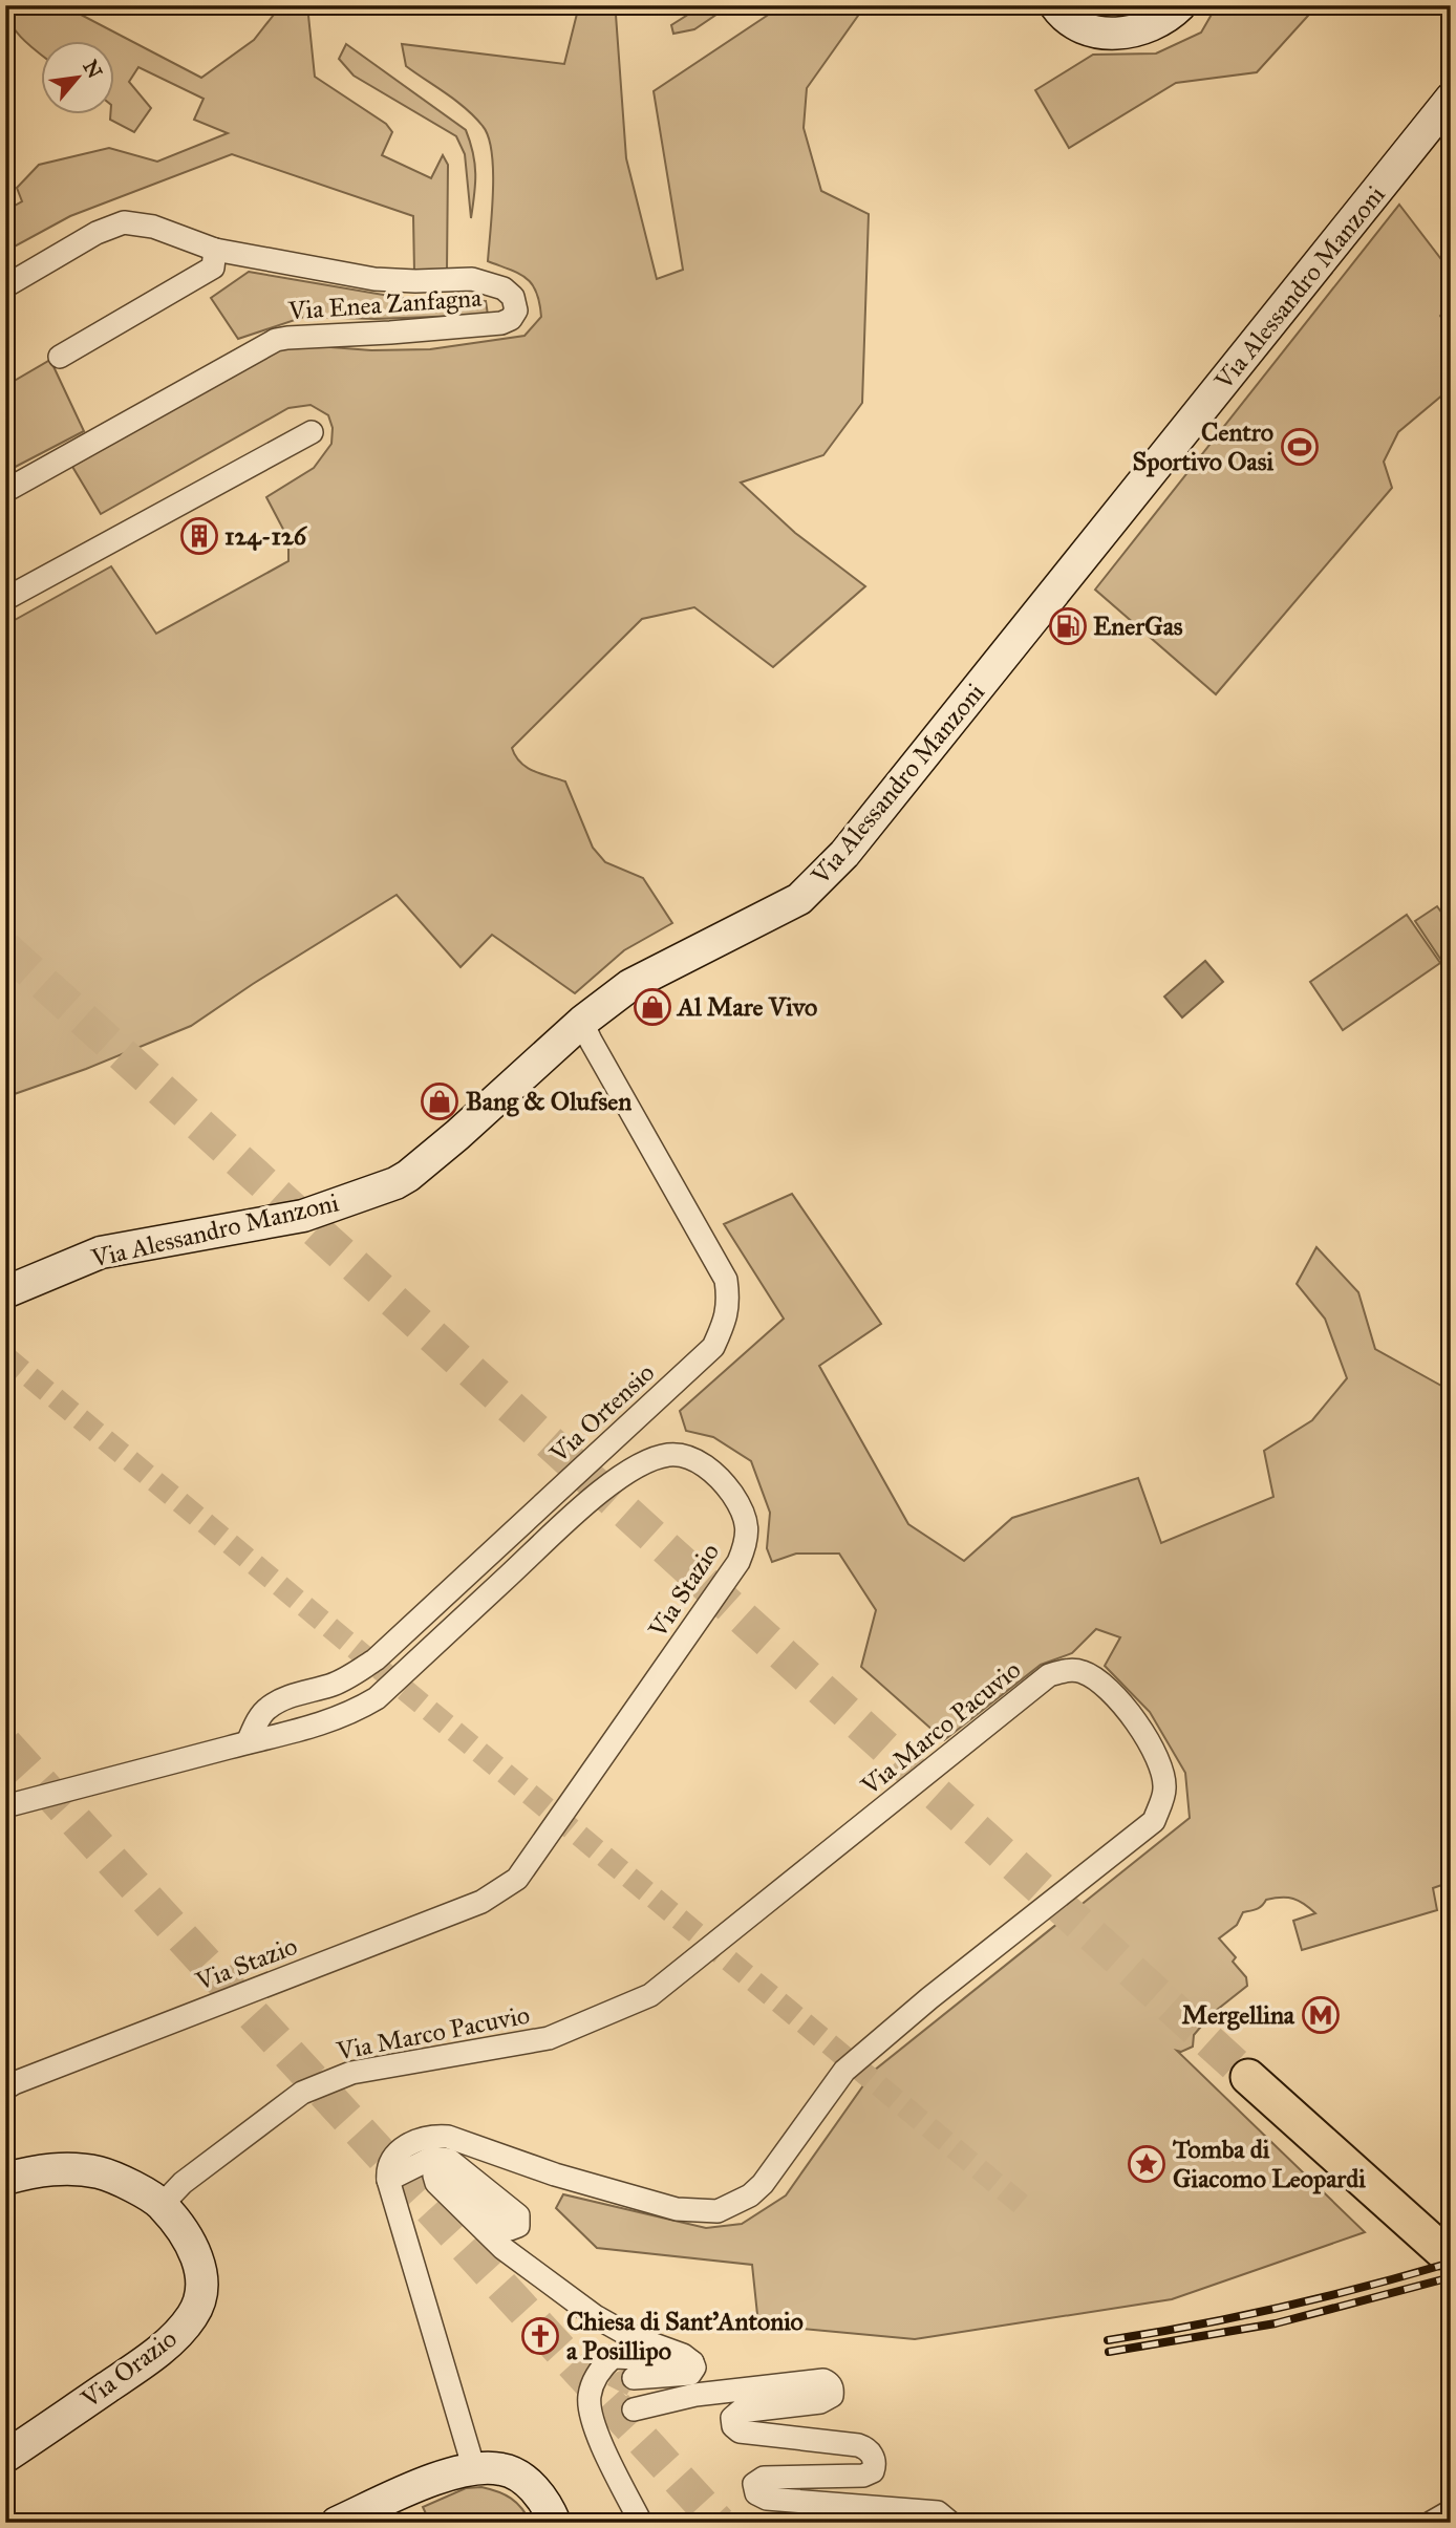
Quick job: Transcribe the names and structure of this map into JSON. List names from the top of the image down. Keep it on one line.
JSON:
{"streets":{"street":["Via Alessandro Manzoni","Via Enea Zanfagna","Via Ortensio","Via Stazio","Via Marco Pacuvio","Via Orazio"]},"crossings":[["Via Alessandro Manzoni","Via Ortensio"],["Via Ortensio","Via Stazio"],["Via Marco Pacuvio","Via Orazio"]],"places":{"sports":["Centro Sportivo Oasi"],"building":["124-126"],"fuel station":["EnerGas"],"shop":["Al Mare Vivo","Bang & Olufsen"],"metro station":["Mergellina"],"place":["Tomba di Giacomo Leopardi"],"church":["Chiesa di Sant'Antonio a Posillipo"]},"north":"top right"}
